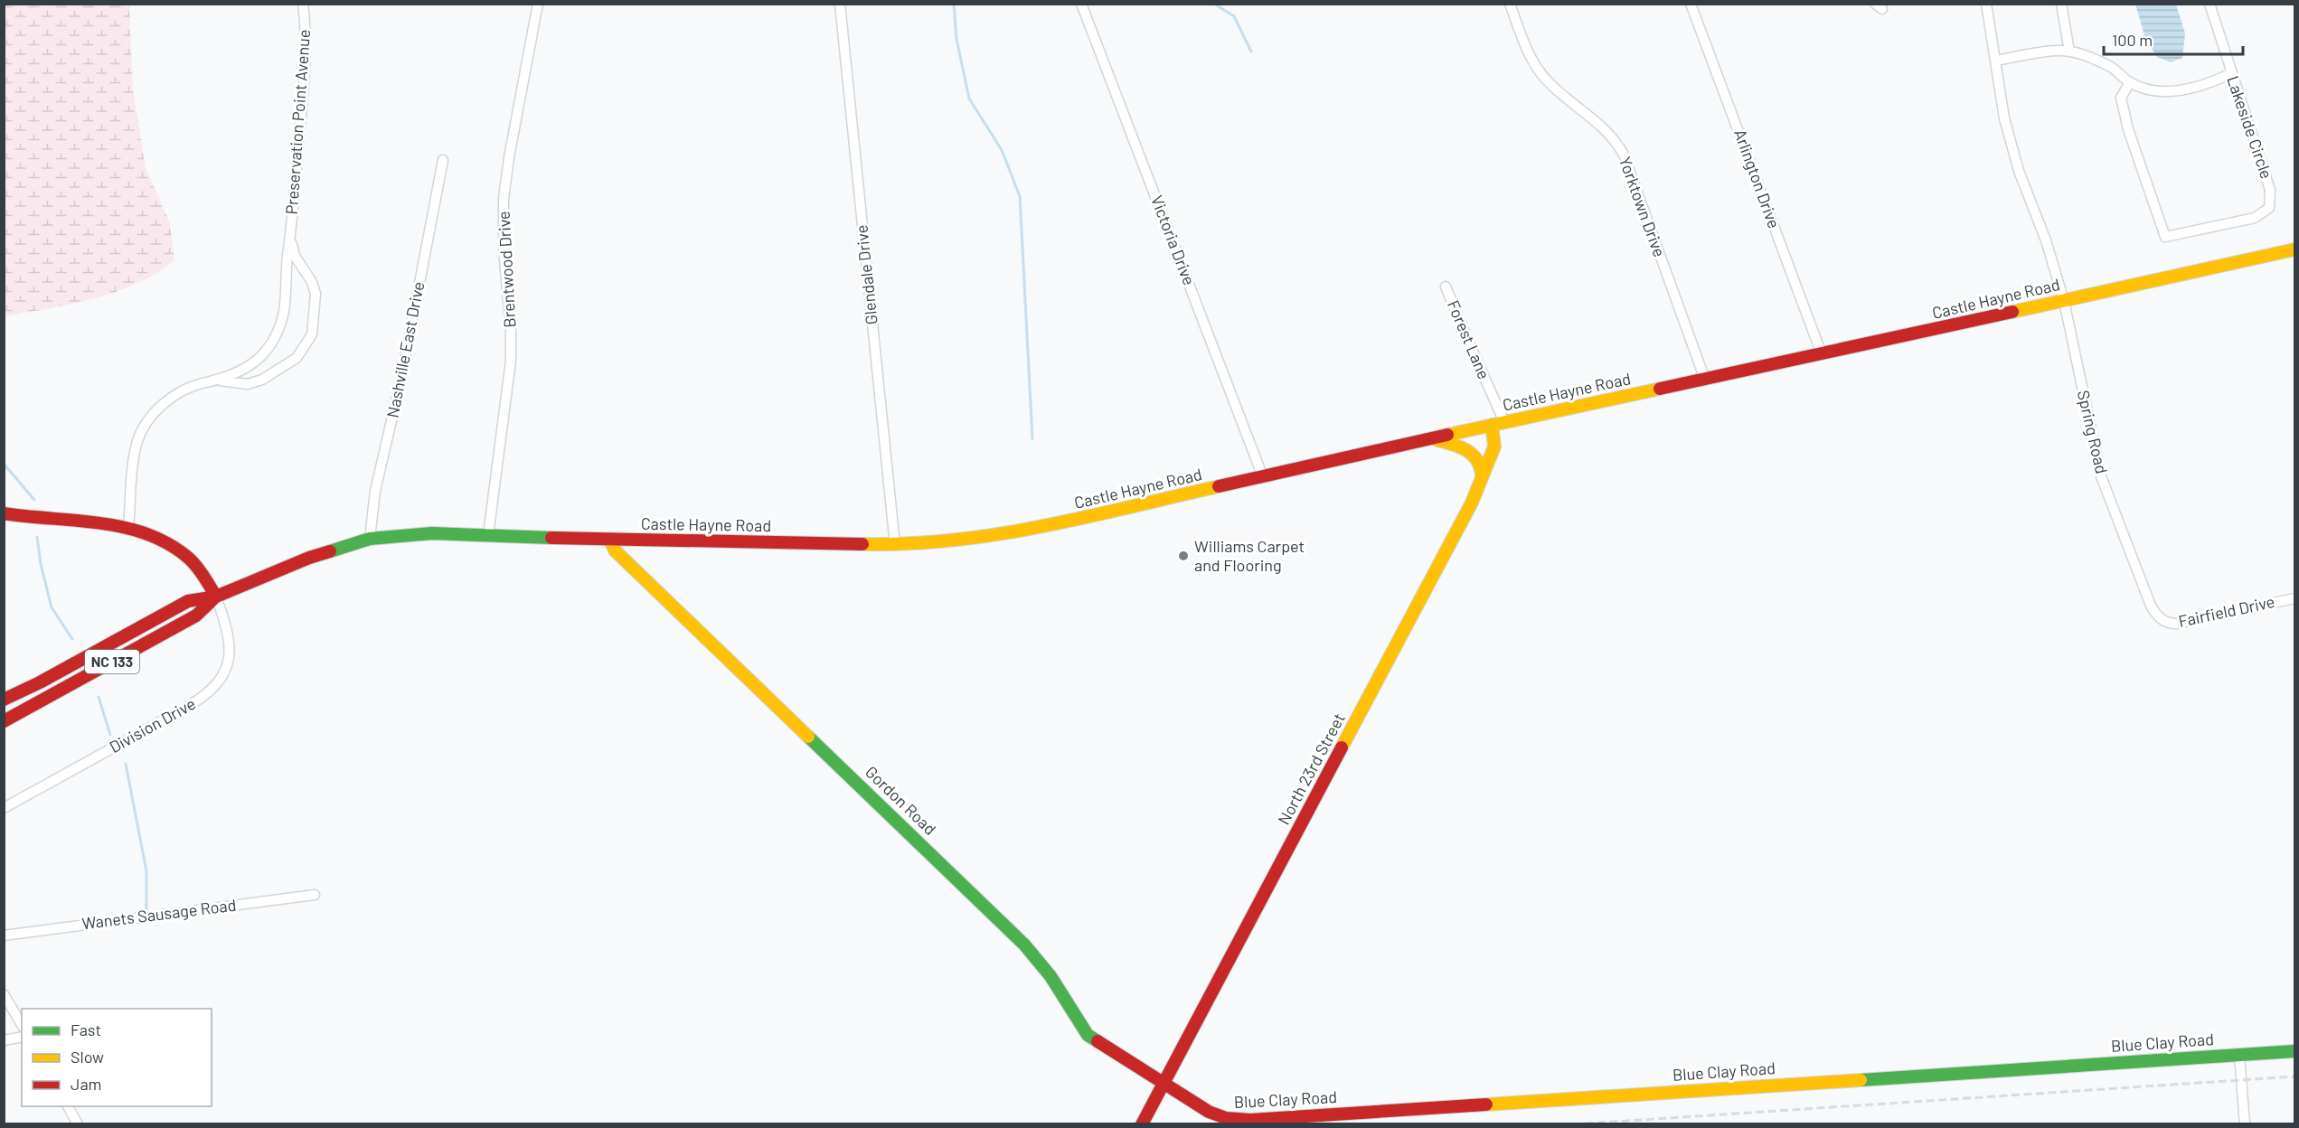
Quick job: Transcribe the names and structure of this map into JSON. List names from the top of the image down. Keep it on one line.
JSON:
{"streets":{"main road":["Castle Hayne Road","NC 133","North 23rd Street","Gordon Road","Blue Clay Road"],"street":["Preservation Point Avenue","Lakeside Circle","Arlington Drive","Yorktown Drive","Victoria Drive","Brentwood Drive","Glendale Drive","Forest Lane","Nashville East Drive","Spring Road","Fairfield Drive","Division Drive","Wanets Sausage Road"]},"crossings":[["Arlington Drive","Castle Hayne Road"],["Yorktown Drive","Castle Hayne Road"],["Victoria Drive","Castle Hayne Road"],["Brentwood Drive","Castle Hayne Road"],["Glendale Drive","Castle Hayne Road"],["Castle Hayne Road","Forest Lane"],["Castle Hayne Road","Nashville East Drive"],["Castle Hayne Road","Spring Road"],["Castle Hayne Road","NC 133"],["Castle Hayne Road","Division Drive"],["Castle Hayne Road","North 23rd Street"],["Castle Hayne Road","Gordon Road"],["Spring Road","Fairfield Drive"],["NC 133","Division Drive"],["North 23rd Street","Gordon Road"],["North 23rd Street","Blue Clay Road"],["Gordon Road","Blue Clay Road"]],"places":["Williams Carpet and Flooring"],"legend":["Fast","Slow","Jam"],"scale_bar":"100 m"}
